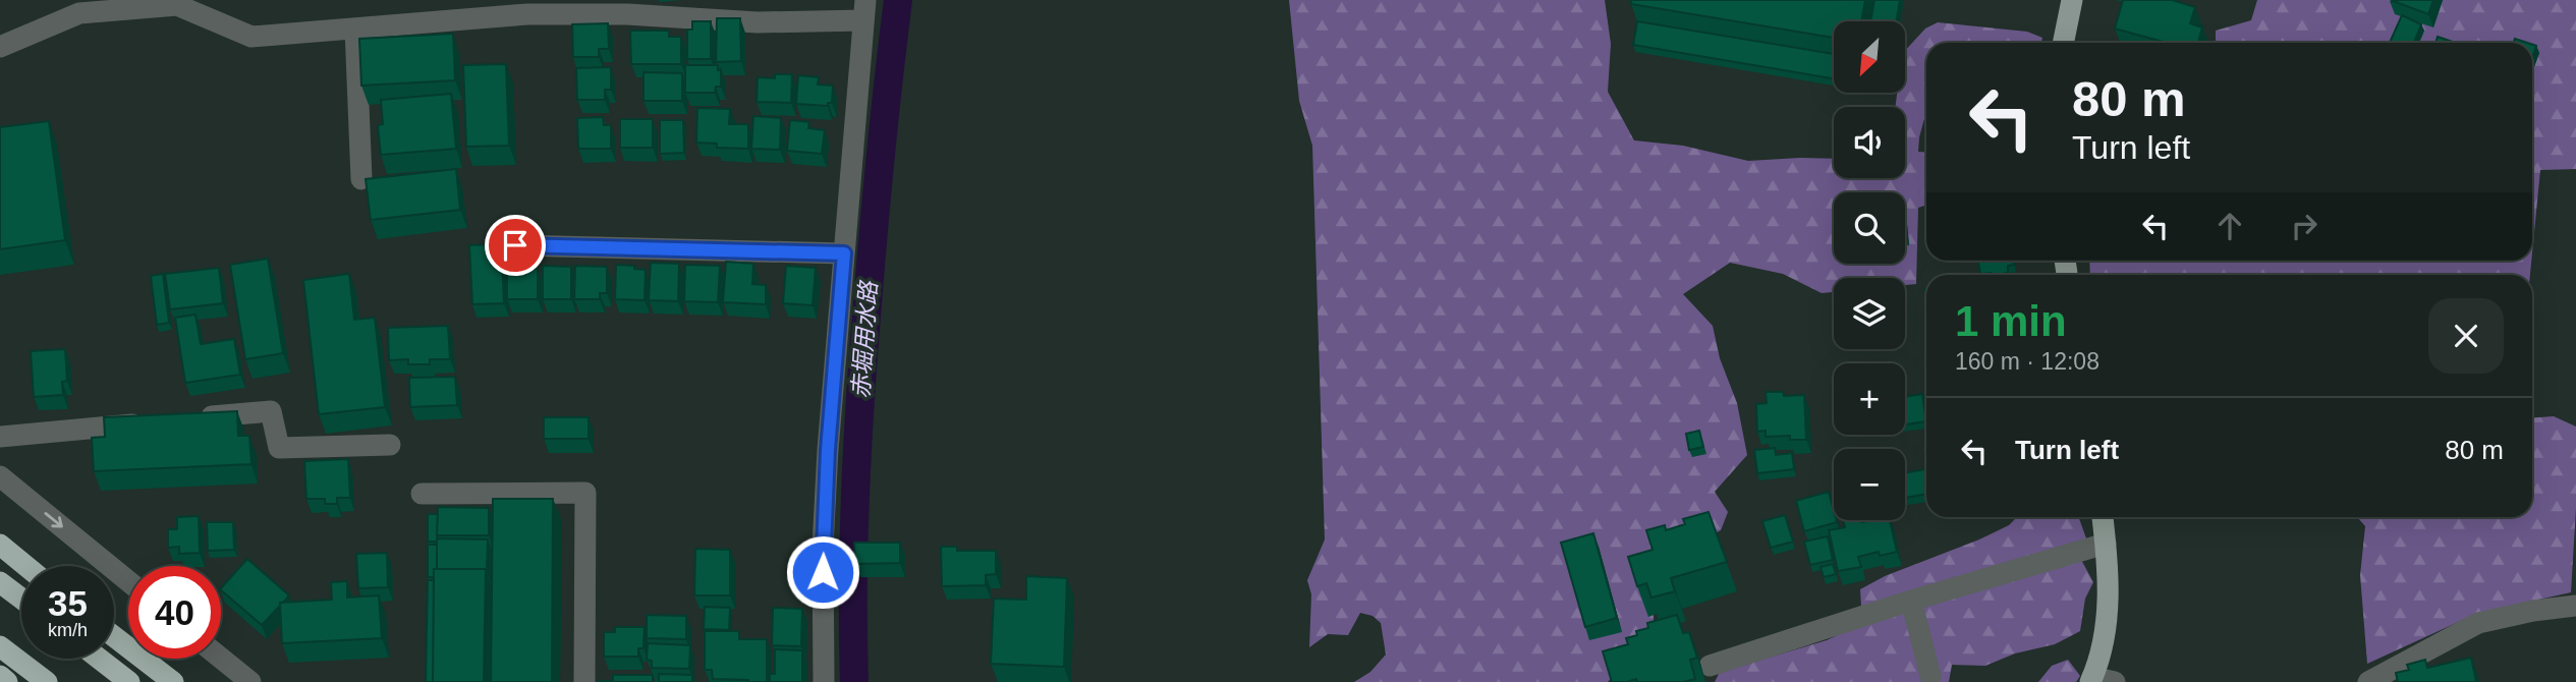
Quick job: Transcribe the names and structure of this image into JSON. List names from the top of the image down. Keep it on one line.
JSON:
{"water":["赤堀用水路"],"north":"bottom left","page":{"map_buttons":["+","−"],"turn":["80 m","Turn left"],"heading":["1 min","160 m · 12:08"],"list":[{"name":"Turn left","value":"80 m"}],"speed":"35 km/h","limit":"40"}}
